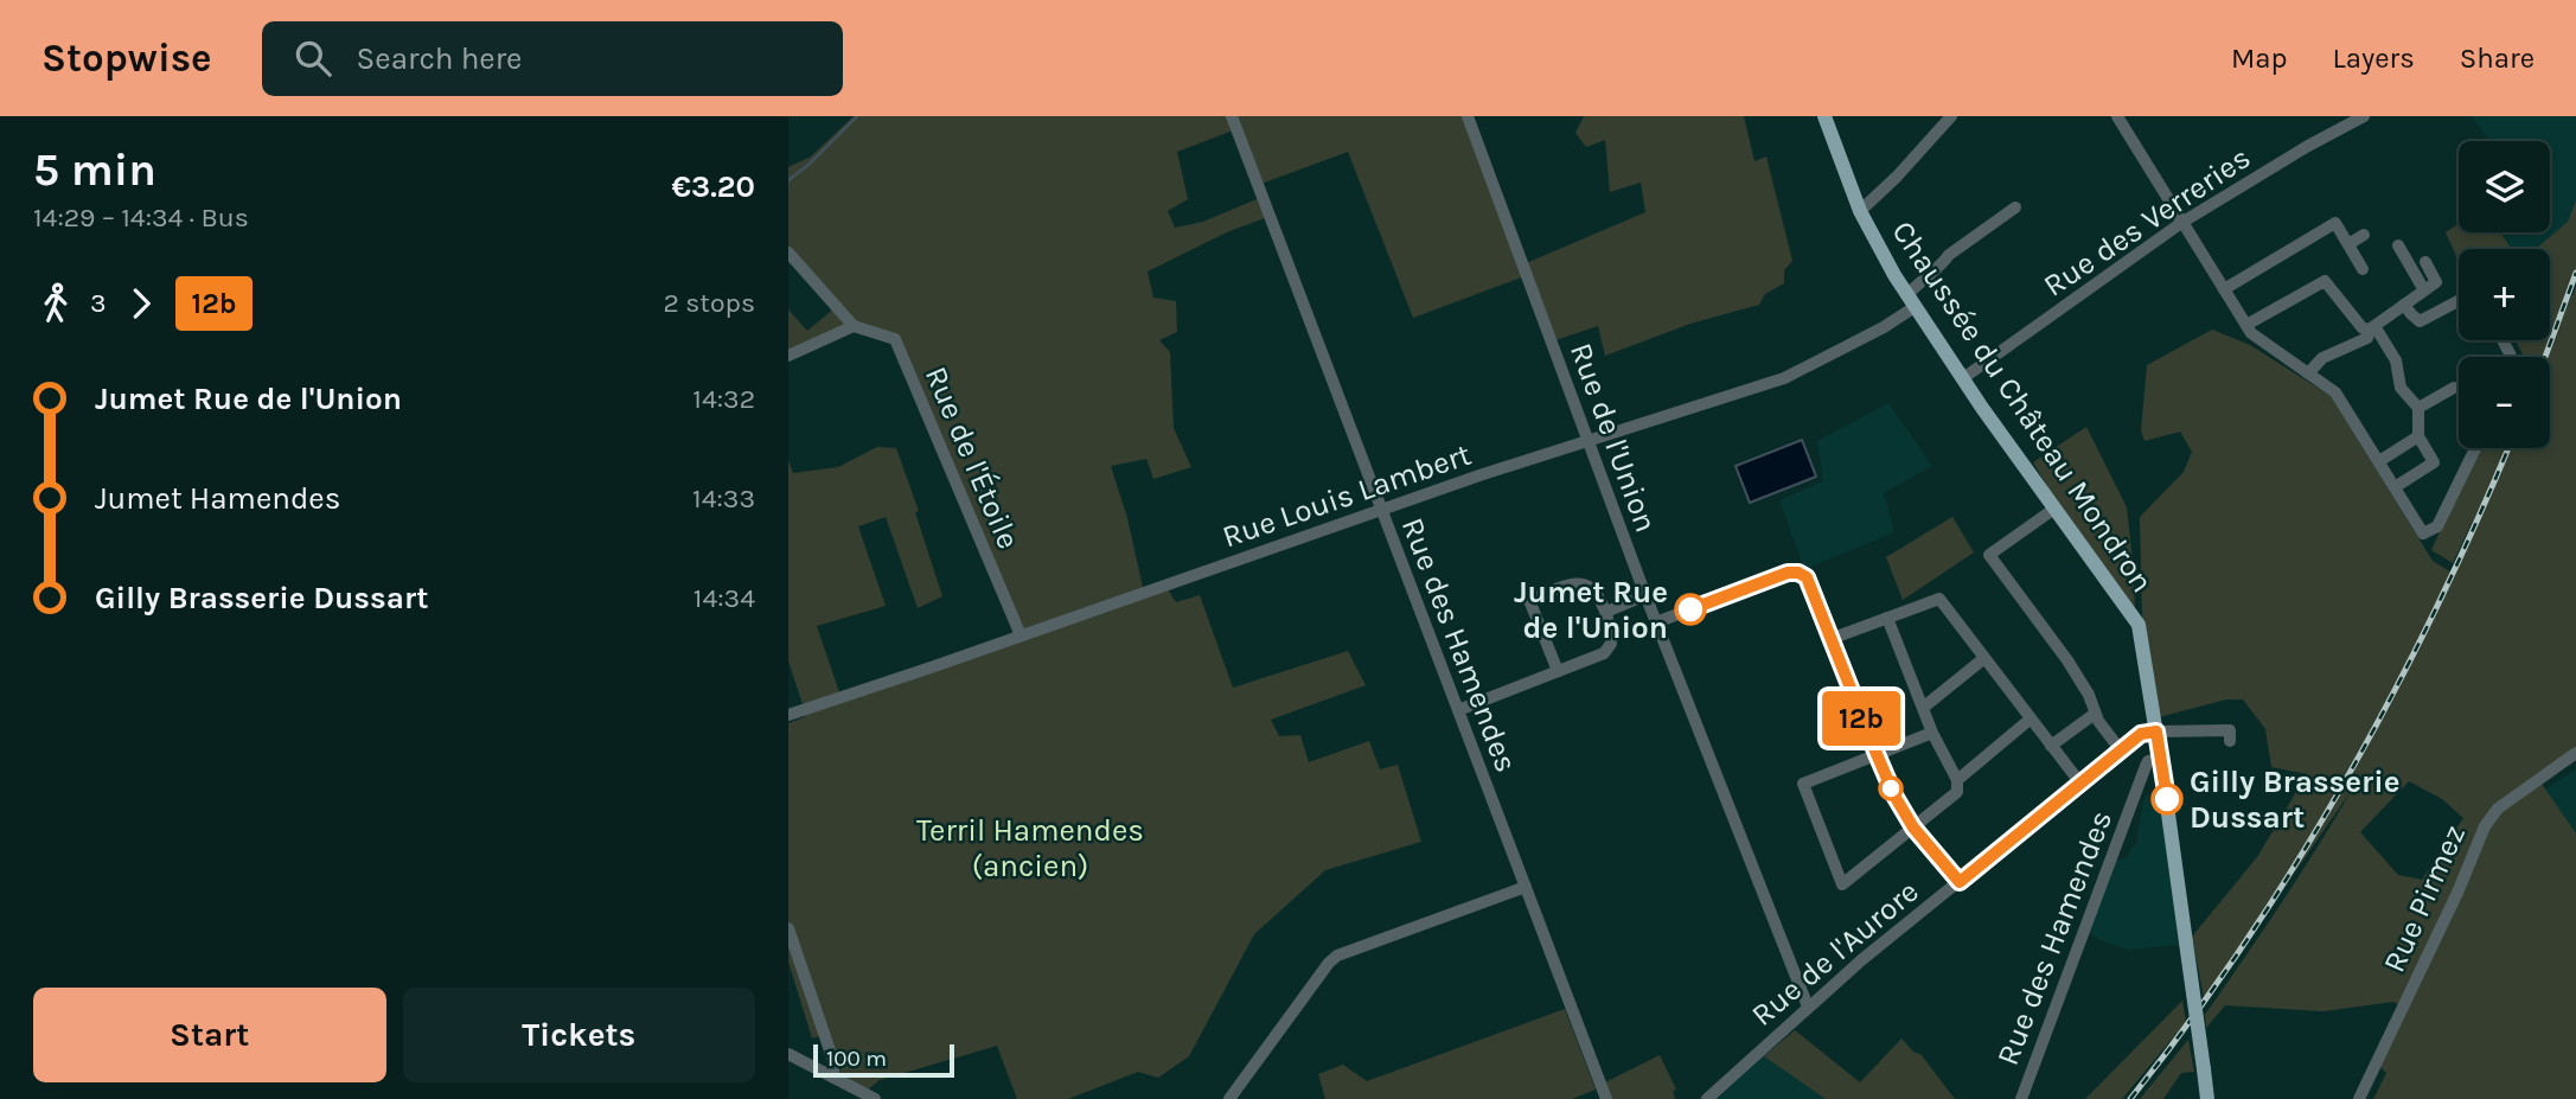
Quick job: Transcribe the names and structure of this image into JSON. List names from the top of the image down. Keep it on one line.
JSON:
{"streets":{"main road":["Chaussée du Château Mondron"],"street":["Rue des Verreries","Rue de l'Union","Rue de l'Étoile","Rue Louis Lambert","Rue des Hamendes","Rue Pirmez","Rue de l'Aurore"]},"crossings":[["Rue des Verreries","Chaussée du Château Mondron"],["Chaussée du Château Mondron","Rue Louis Lambert"],["Chaussée du Château Mondron","Rue des Hamendes"],["Chaussée du Château Mondron","Rue de l'Aurore"],["Rue de l'Union","Rue Louis Lambert"],["Rue de l'Union","Rue de l'Aurore"],["Rue de l'Étoile","Rue Louis Lambert"],["Rue Louis Lambert","Rue des Hamendes"]],"parks":["Terril Hamendes (ancien)"],"places":["Jumet Rue de l'Union","Gilly Brasserie Dussart"],"lines":["bus line 12b"],"scale_bar":"100 m","page":{"header":"Stopwise","search":"Search here","nav":["Map","Layers","Share"],"heading":["5 min","14:29 – 14:34 · Bus","€3.20"],"on_map":"12b","map_buttons":["+","−"],"legs":["3","12b","2 stops"],"list":[{"name":"Jumet Rue de l'Union","value":"14:32"},{"name":"Jumet Hamendes","value":"14:33"},{"name":"Gilly Brasserie Dussart","value":"14:34"}],"buttons":["Start","Tickets"],"scale":"100 m"}}
